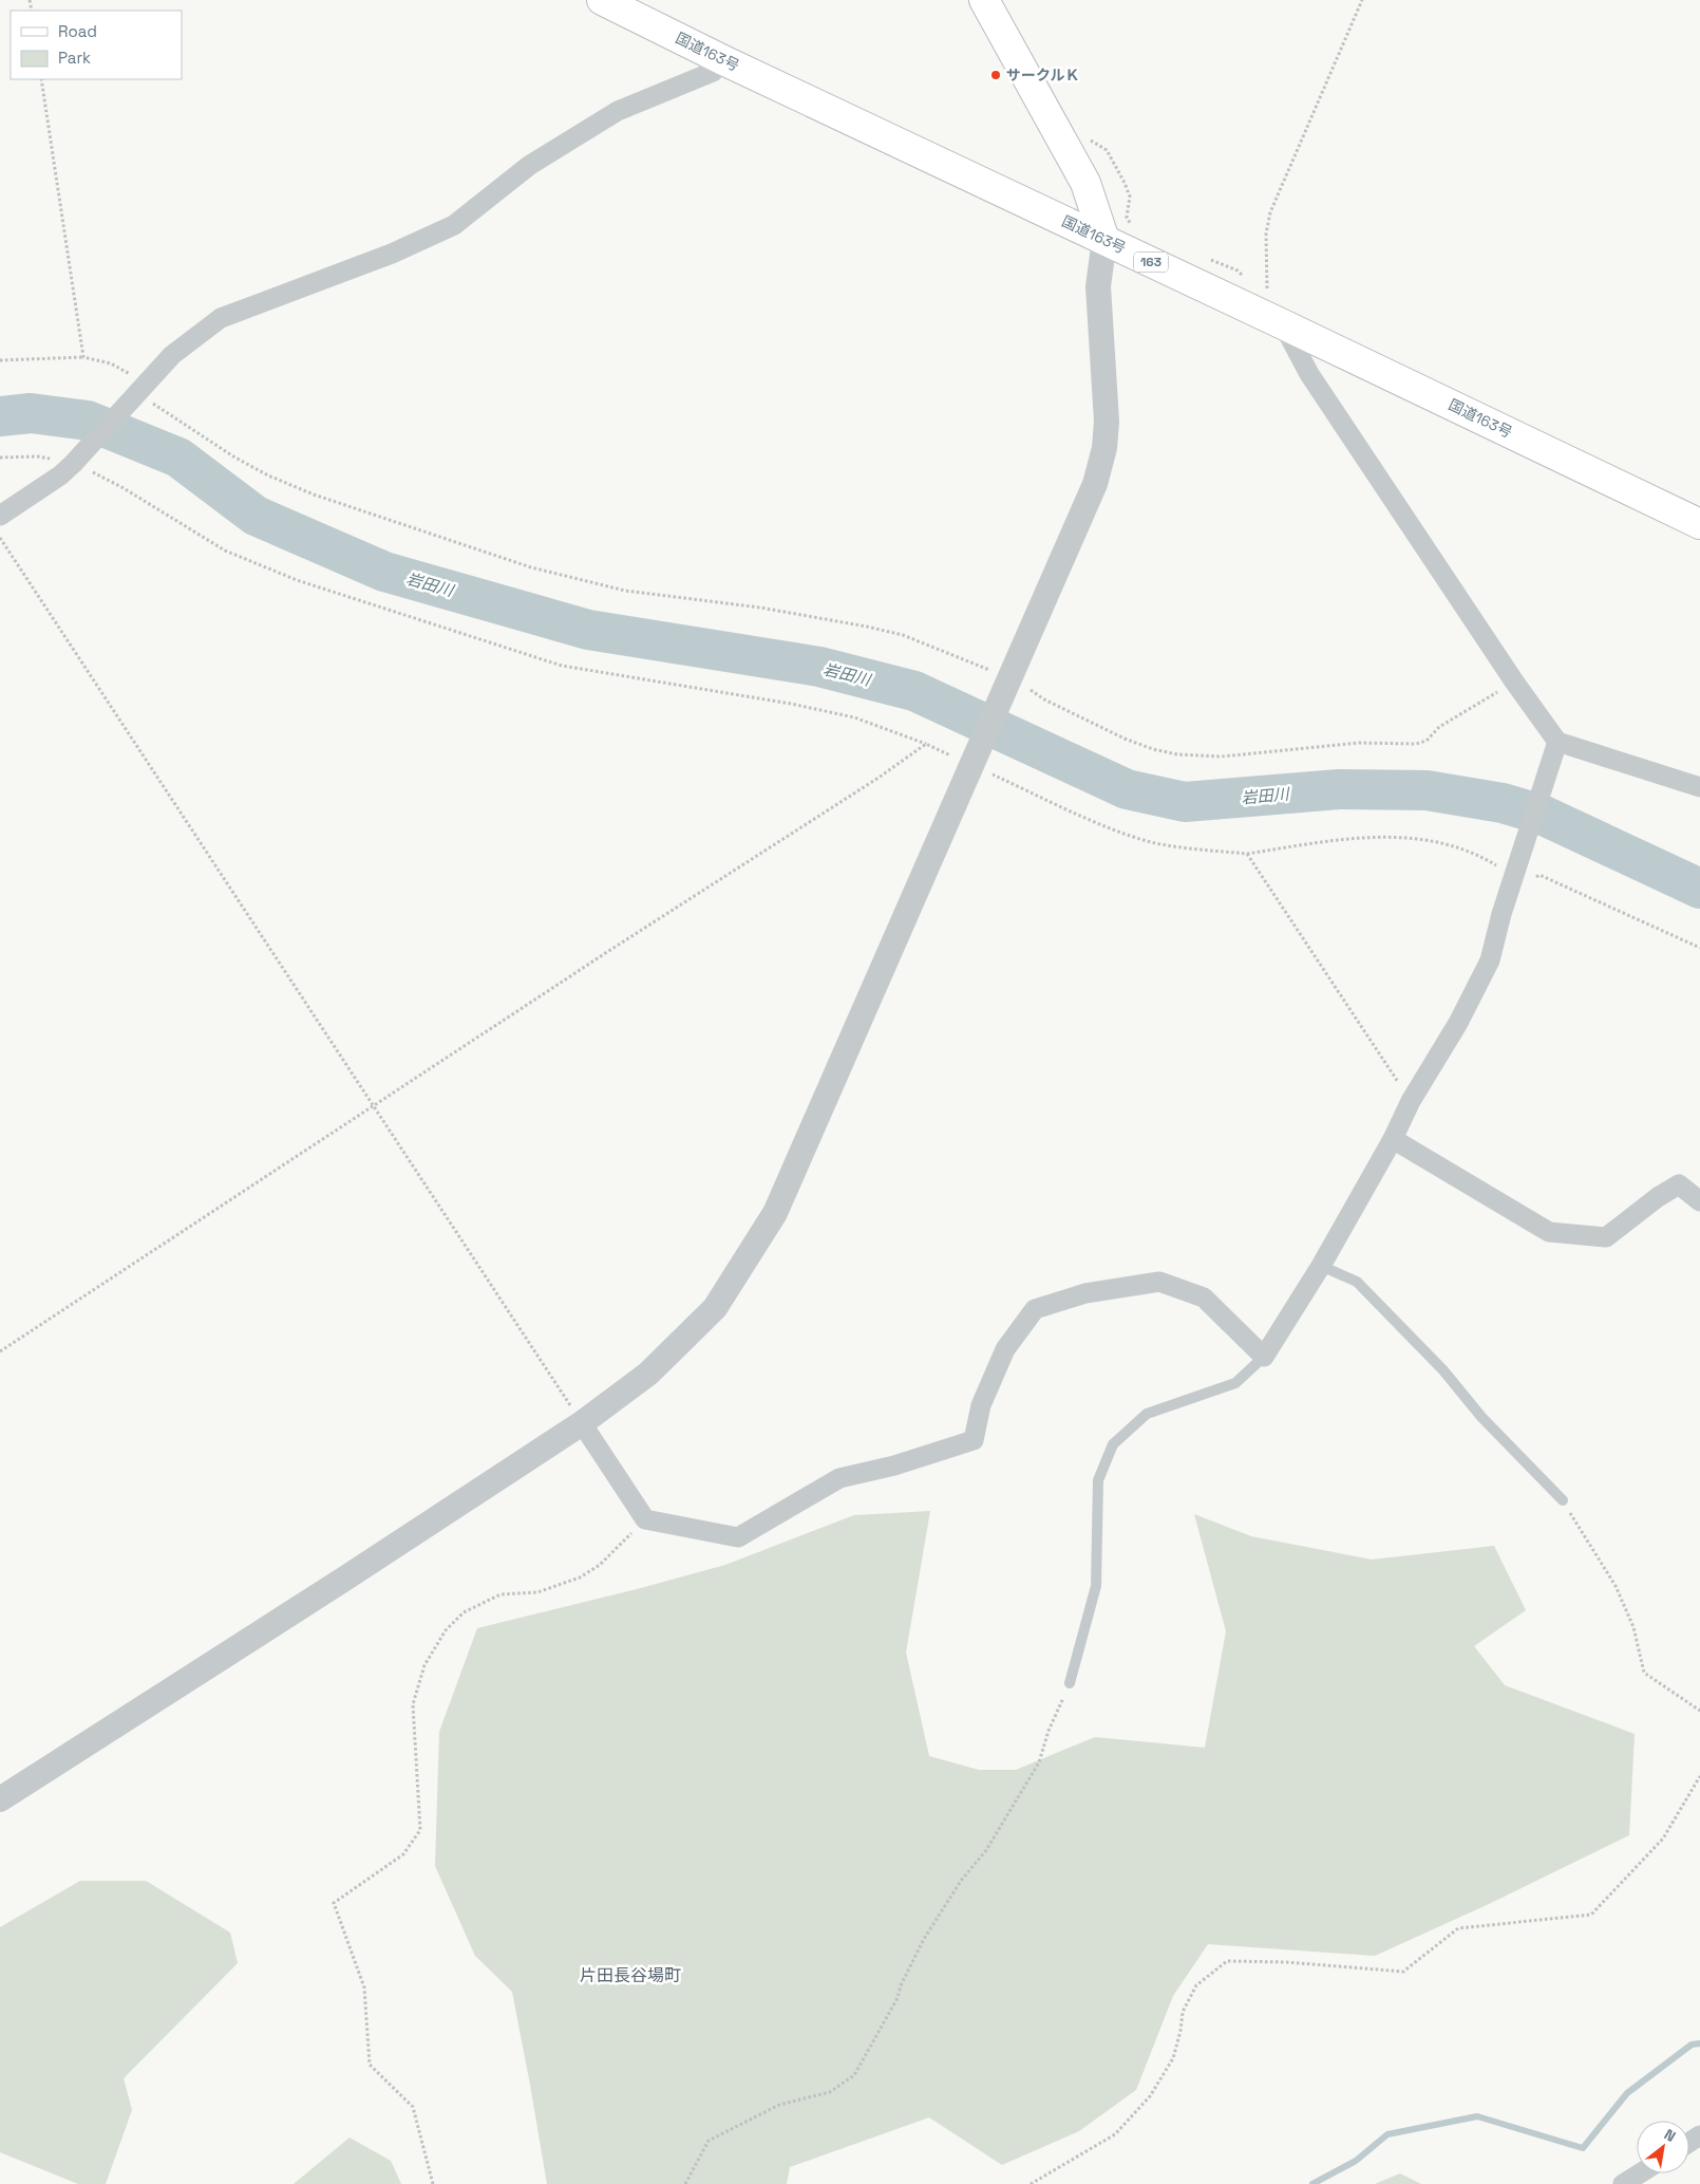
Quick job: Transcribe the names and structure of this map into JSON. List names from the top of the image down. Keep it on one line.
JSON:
{"streets":{"main road":["国道163号","163"]},"districts":["片田長谷場町"],"water":["岩田川"],"places":["サークルＫ"],"legend":["Road","Park"],"north":"top right"}
